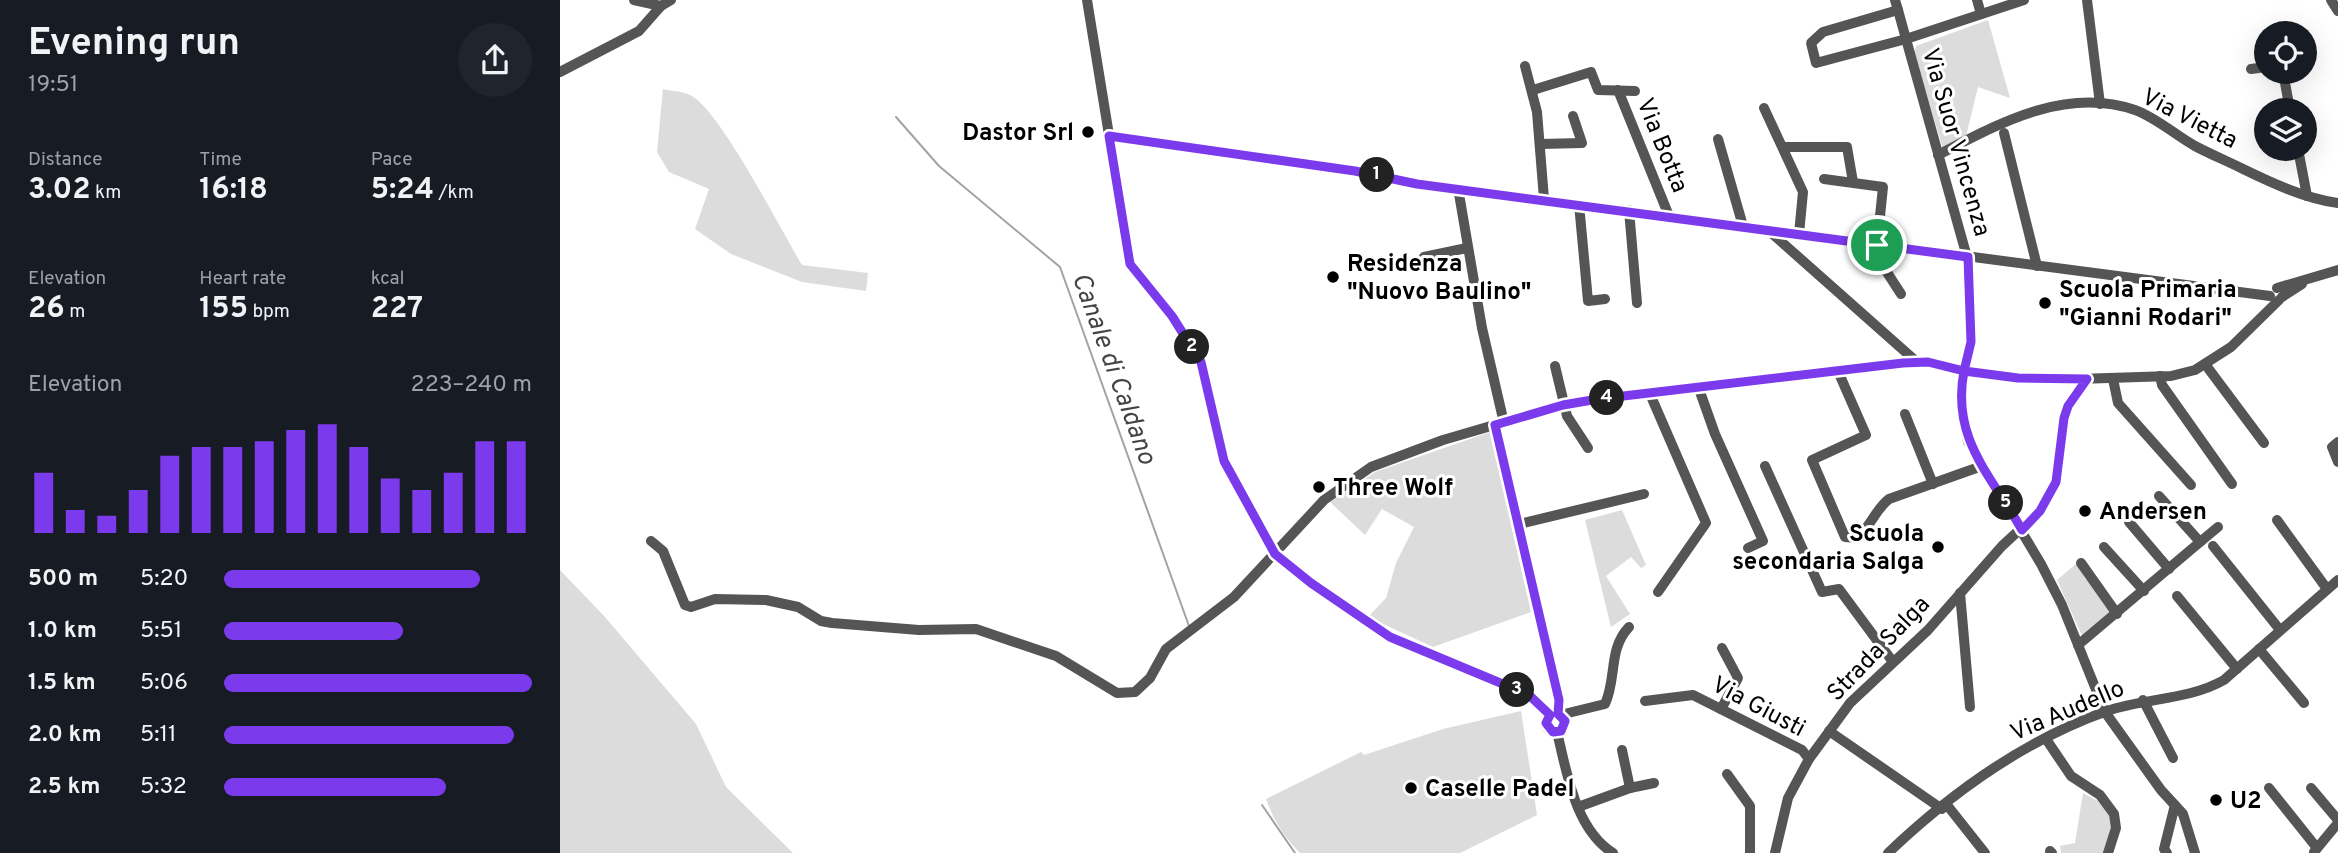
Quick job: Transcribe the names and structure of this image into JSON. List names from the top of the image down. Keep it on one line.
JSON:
{"streets":{"street":["Via Vietta","Via Suor Vincenza","Via Botta","Strada Salga","Via Giusti","Via Audello"]},"crossings":[["Via Vietta","Via Suor Vincenza"],["Via Suor Vincenza","Strada Salga"],["Via Suor Vincenza","Via Audello"],["Strada Salga","Via Giusti"]],"water":["Canale di Caldano"],"places":["Dastor Srl","Residenza \"Nuovo Baulino\"","Scuola Primaria \"Gianni Rodari\"","Three Wolf","Andersen","Scuola secondaria Salga","Caselle Padel","U2"],"page":{"heading":["Evening run","19:51"],"stats":[["Distance","3.02 km"],["Time","16:18"],["Pace","5:24 /km"],["Elevation","26 m"],["Heart rate","155 bpm"],["kcal","227"]],"pins":["1","2","4","5","3"],"chart":["Elevation","223–240 m"],"list":[{"name":"500 m","note":"5:20"},{"name":"1.0 km","note":"5:51"},{"name":"1.5 km","note":"5:06"},{"name":"2.0 km","note":"5:11"},{"name":"2.5 km","note":"5:32"}]}}
